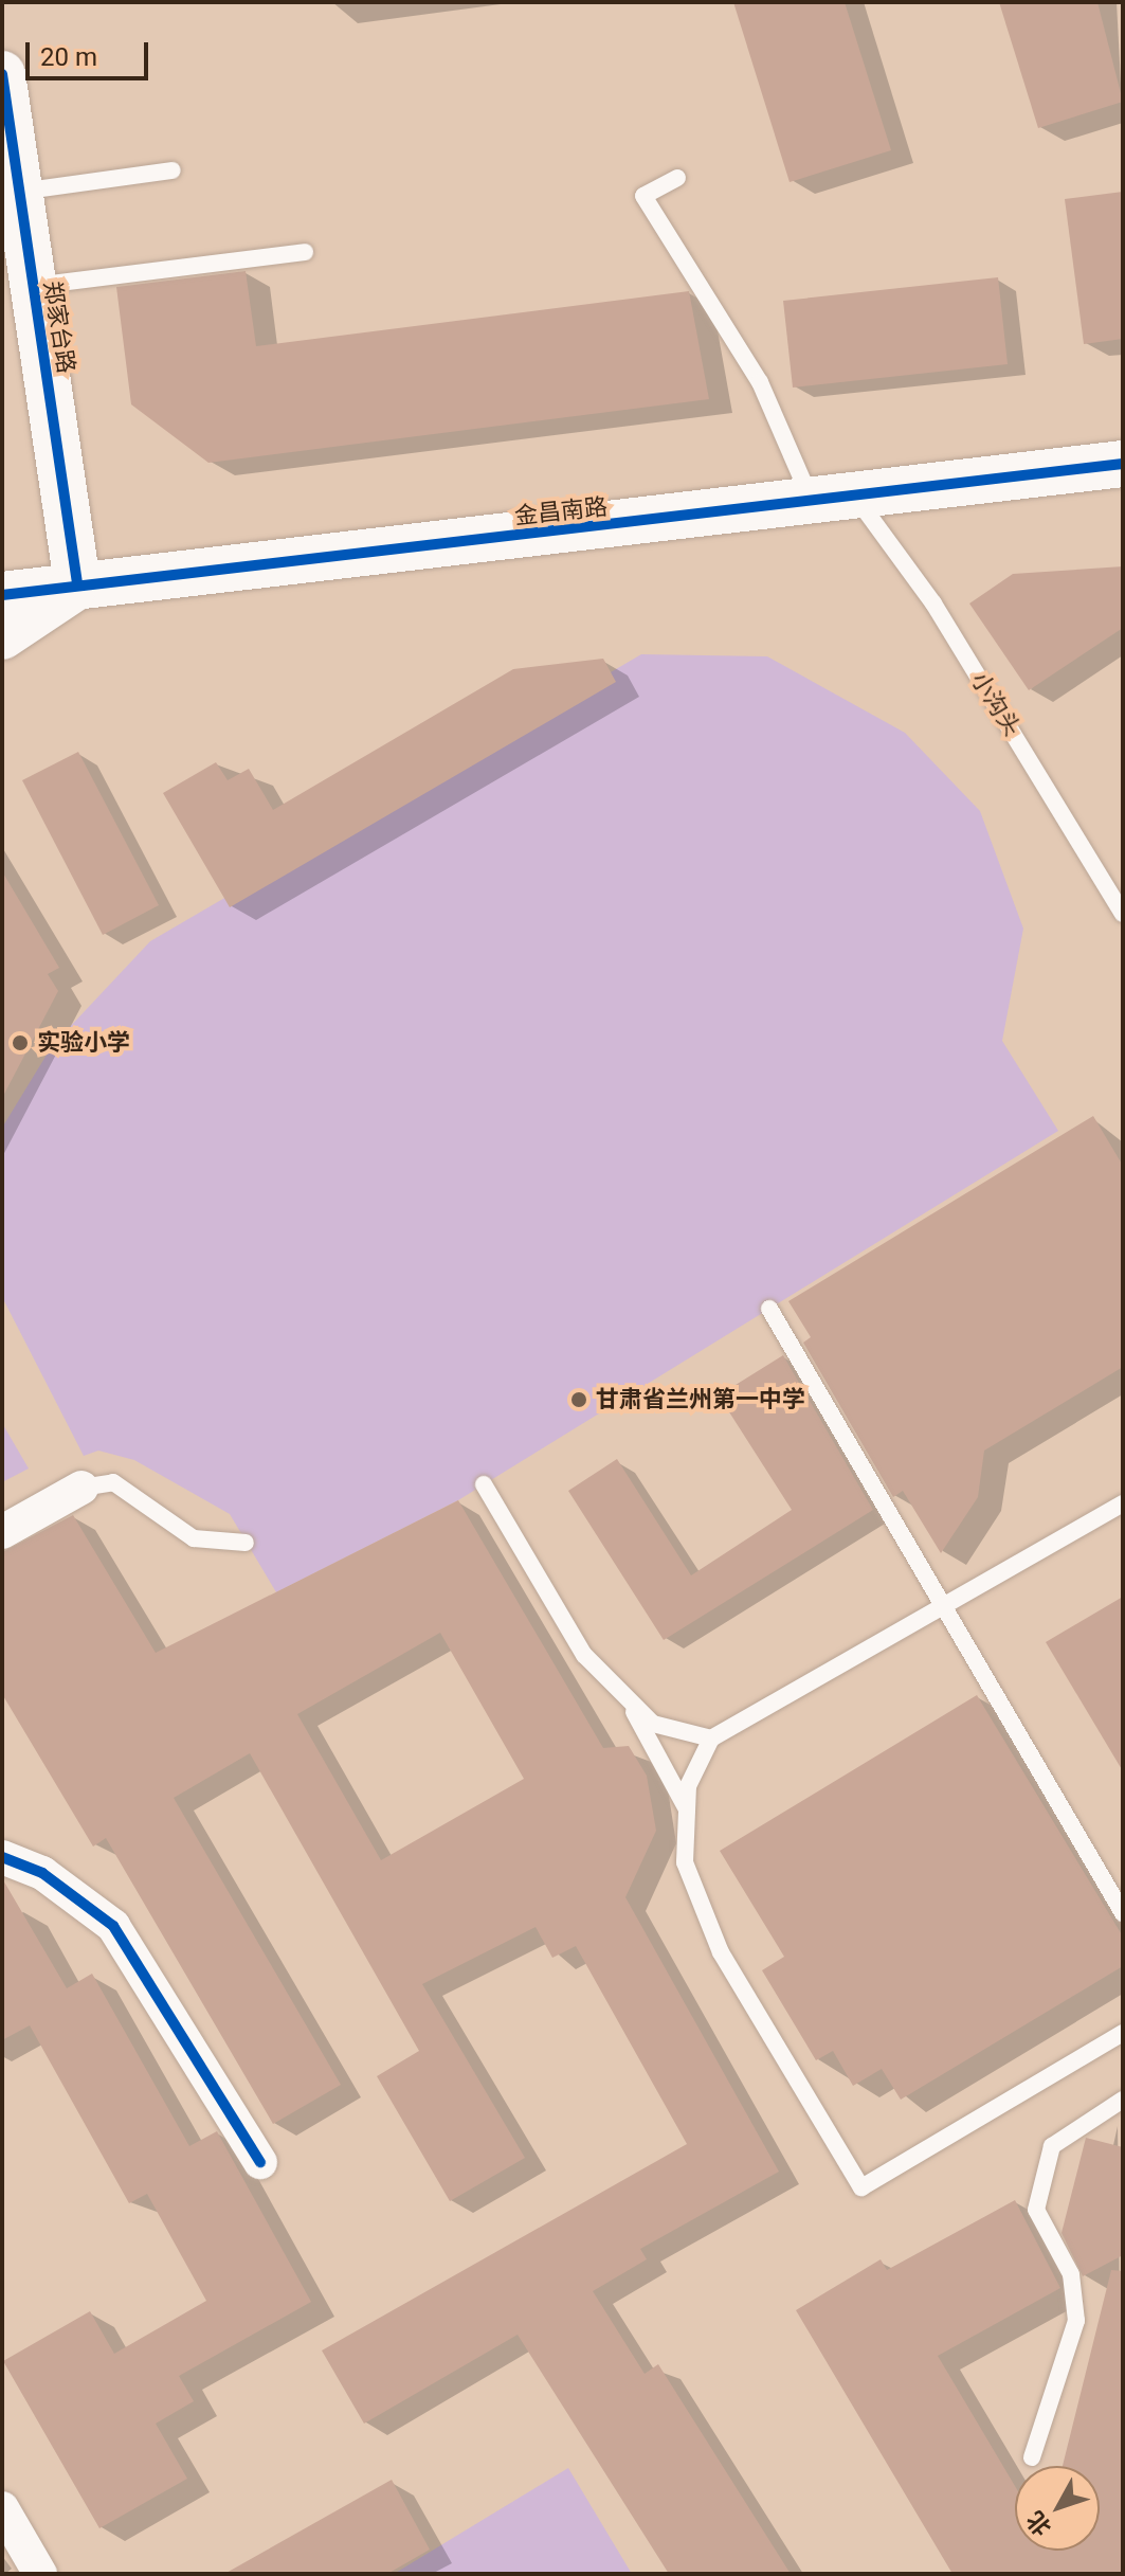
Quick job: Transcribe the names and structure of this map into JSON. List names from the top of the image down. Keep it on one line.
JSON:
{"streets":{"street":["郑家台路","金昌南路"],"lane":["小沟头"]},"crossings":[["郑家台路","金昌南路"],["金昌南路","小沟头"]],"places":["实验小学","甘肃省兰州第一中学"],"scale_bar":"20 m","north":"bottom left"}
